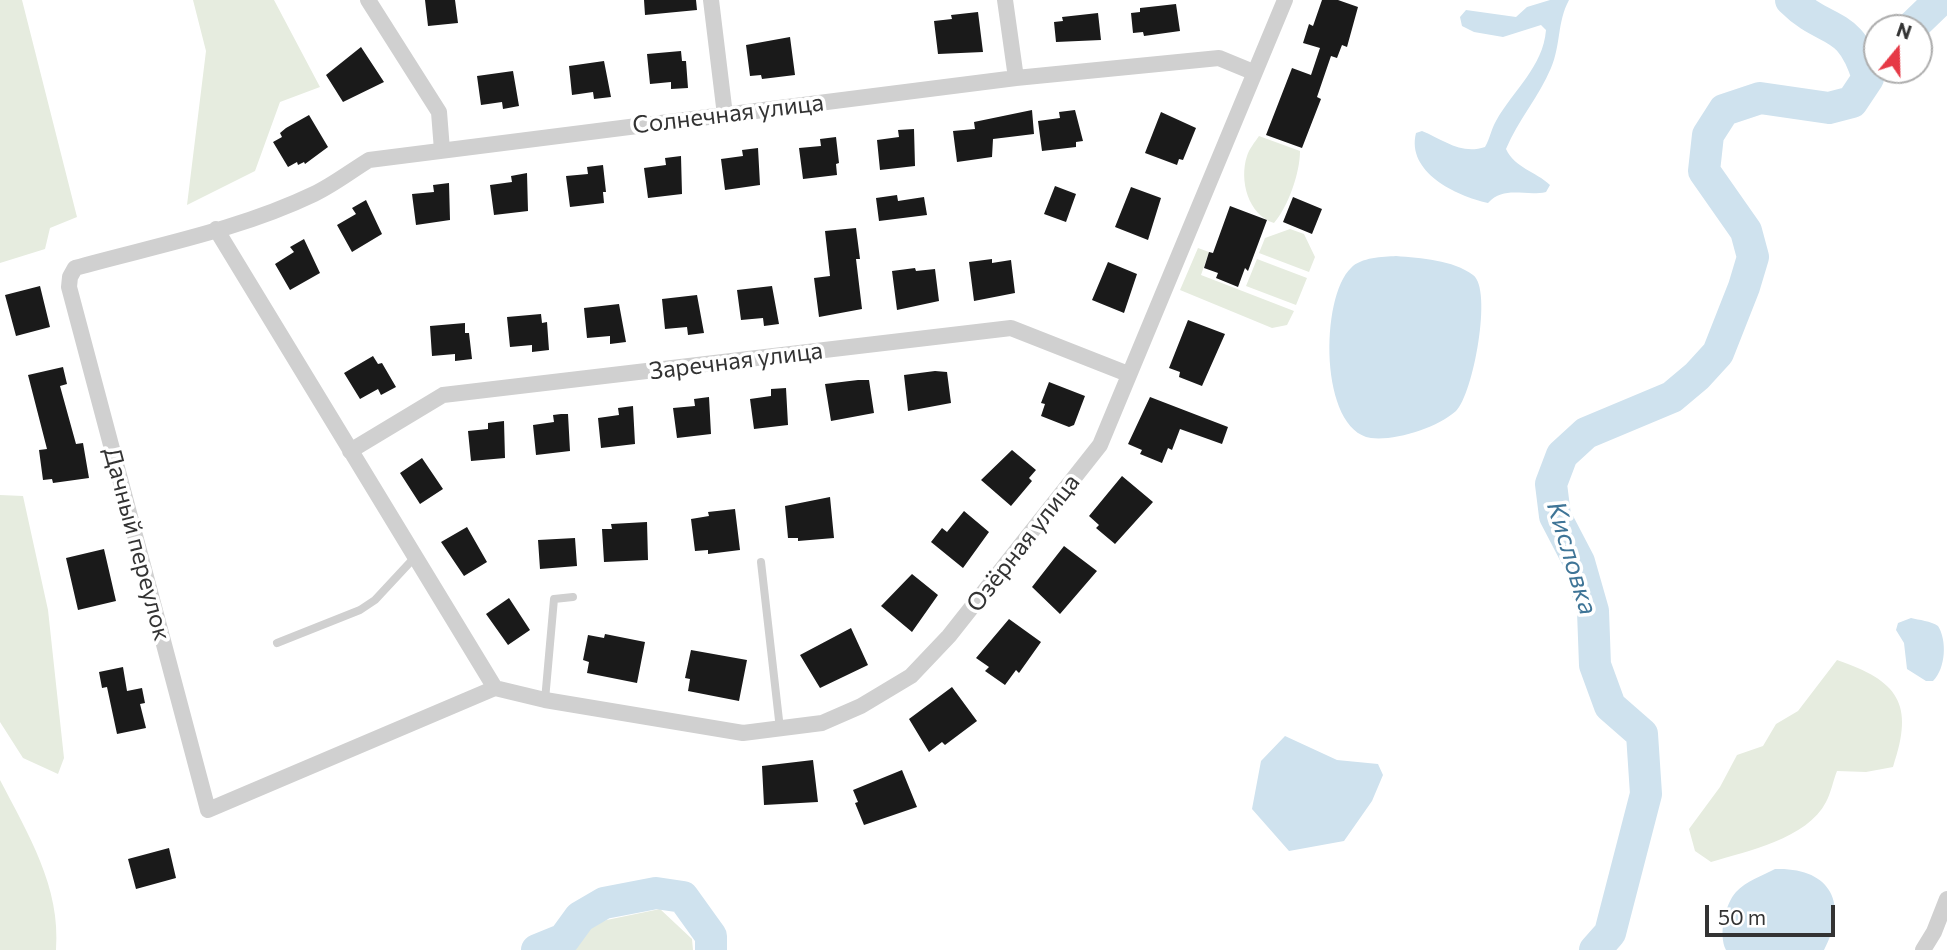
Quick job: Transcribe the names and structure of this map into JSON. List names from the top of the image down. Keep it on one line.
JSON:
{"streets":{"street":["Солнечная улица","Заречная улица","Озёрная улица","Дачный переулок"]},"crossings":[["Солнечная улица","Озёрная улица"],["Солнечная улица","Дачный переулок"],["Заречная улица","Озёрная улица"],["Озёрная улица","Дачный переулок"]],"water":["Кисловка"],"scale_bar":"50 m","north":"top"}
